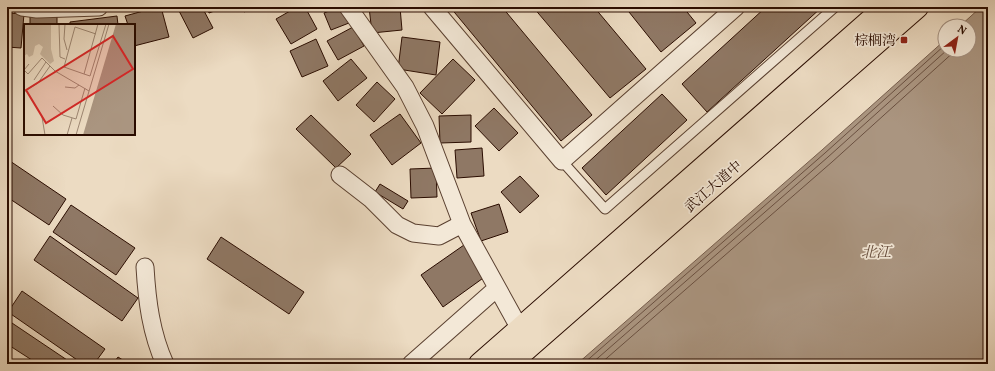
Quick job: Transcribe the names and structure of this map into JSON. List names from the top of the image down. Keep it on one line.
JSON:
{"streets":{"main road":["武江大道中"]},"water":["北江"],"places":{"transit":["棕榈湾"]},"north":"top right"}
